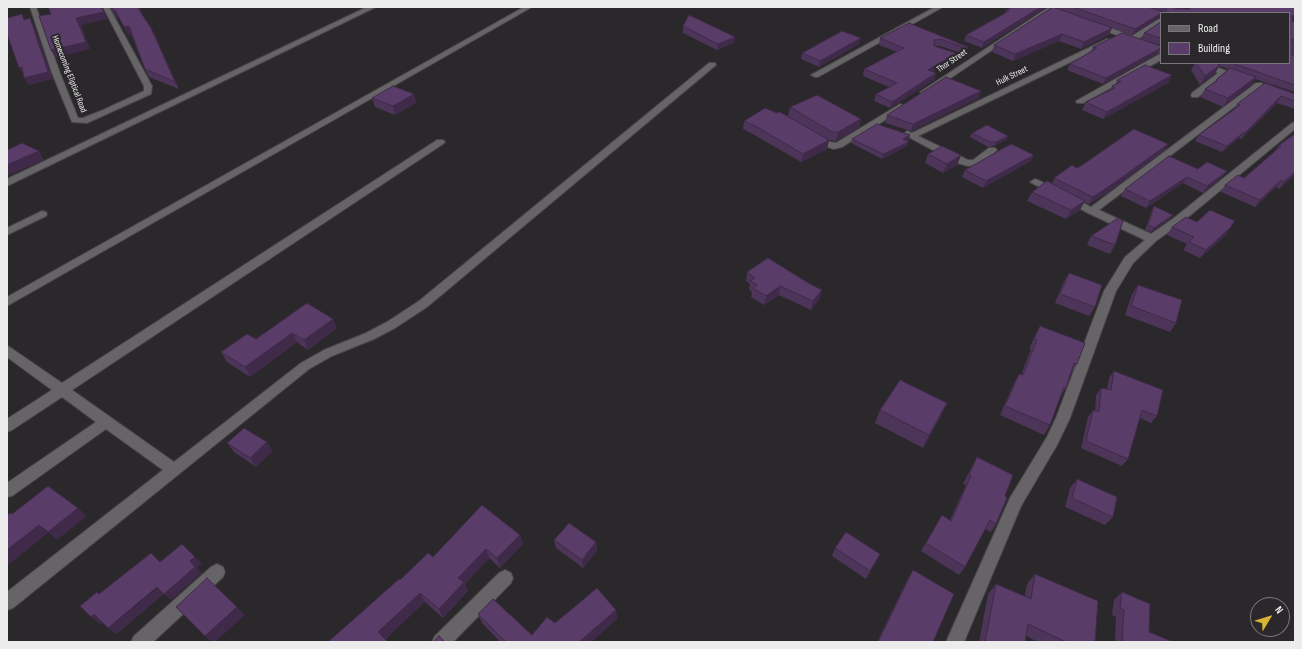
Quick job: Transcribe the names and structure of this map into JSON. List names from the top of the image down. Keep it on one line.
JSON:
{"streets":{"street":["Thor Street","Homecoming Eliptical Road","Hulk Street"]},"legend":["Road","Building"],"north":"top right"}
